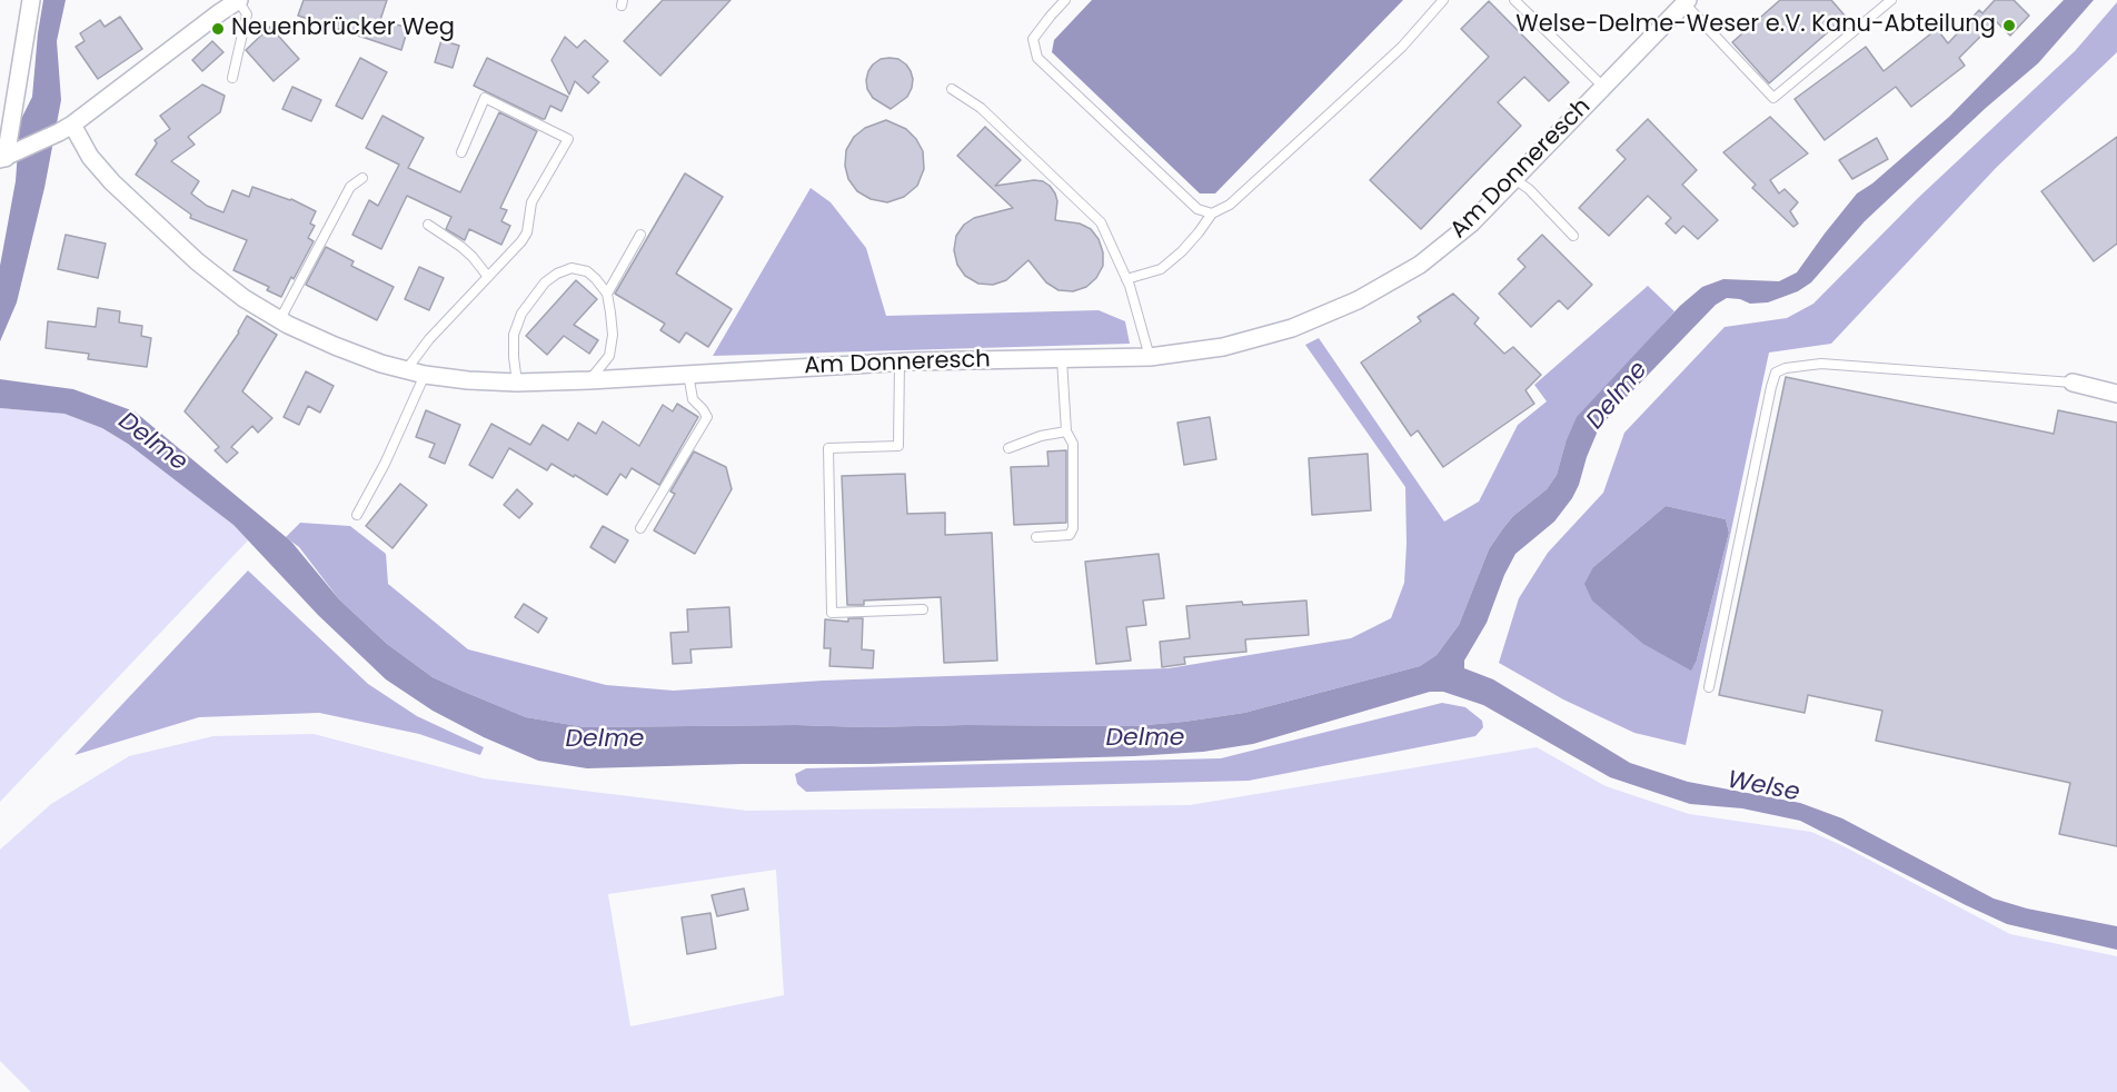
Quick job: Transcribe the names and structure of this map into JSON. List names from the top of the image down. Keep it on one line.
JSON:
{"streets":{"street":["Am Donneresch"]},"water":["Delme","Welse"],"places":["Welse-Delme-Weser e.V. Kanu-Abteilung","Neuenbrücker Weg"]}
